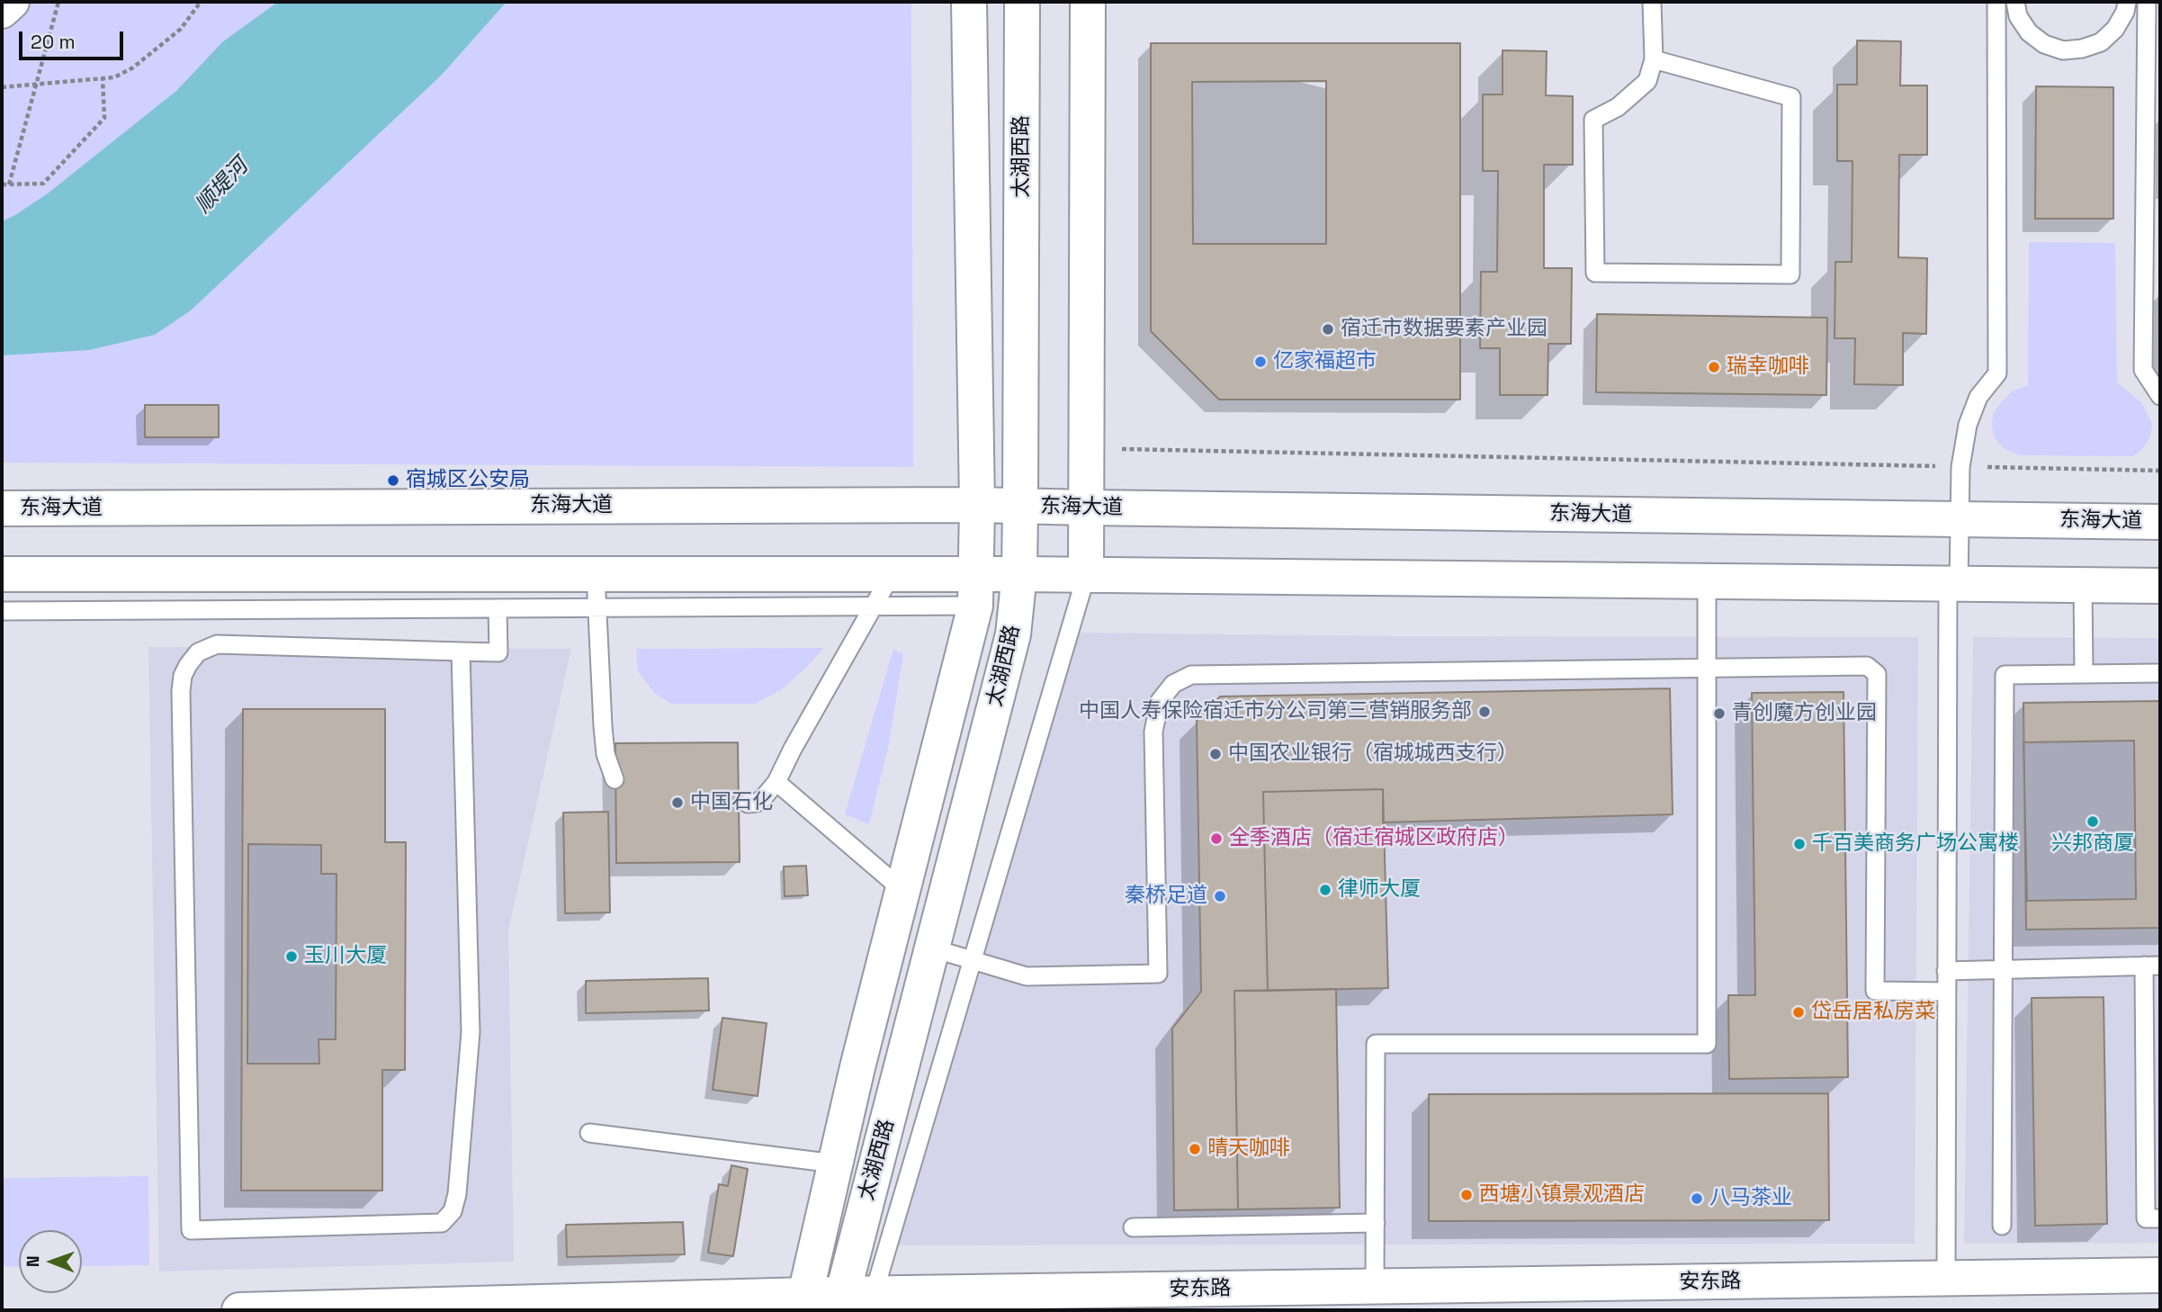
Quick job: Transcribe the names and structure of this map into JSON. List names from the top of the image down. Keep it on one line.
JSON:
{"streets":{"street":["太湖西路","东海大道","安东路"]},"crossings":[["太湖西路","东海大道"],["太湖西路","安东路"]],"water":["顺堤河"],"places":["宿迁市数据要素产业园","亿家福超市","瑞幸咖啡","宿城区公安局","中国人寿保险宿迁市分公司第三营销服务部","青创魔方创业园","中国农业银行（宿城城西支行）","中国石化","兴邦商厦","全季酒店（宿迁宿城区政府店）","千百美商务广场公寓楼","律师大厦","秦桥足道","玉川大厦","岱岳居私房菜","晴天咖啡","西塘小镇景观酒店","八马茶业"],"scale_bar":"20 m","north":"left"}
